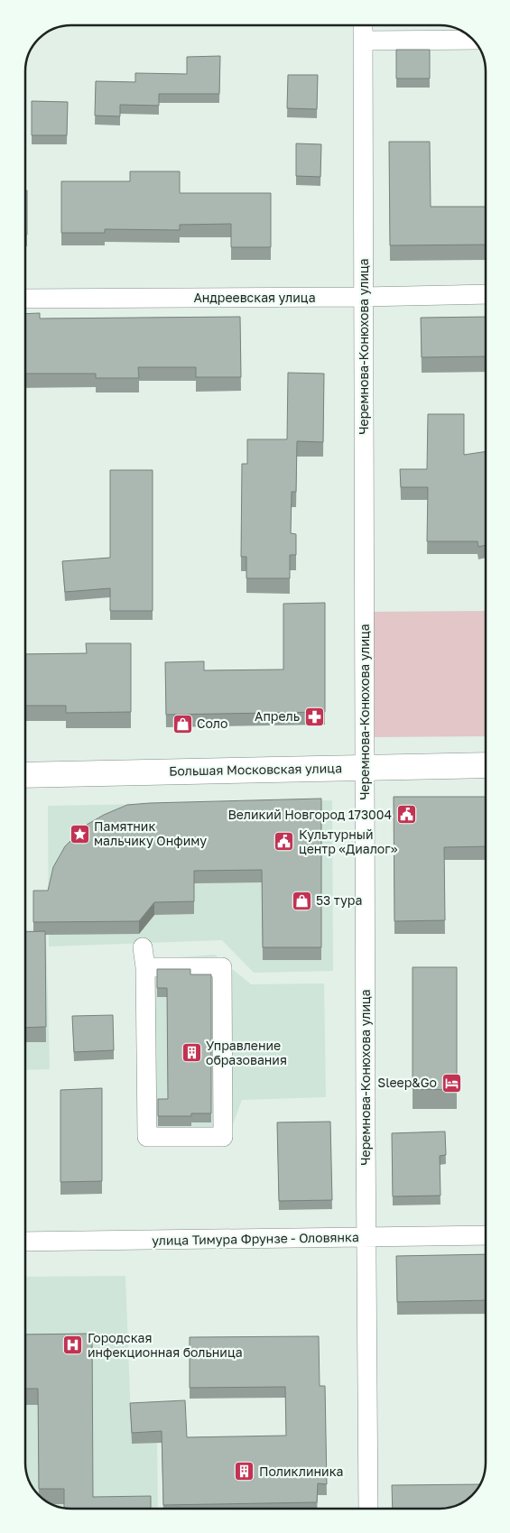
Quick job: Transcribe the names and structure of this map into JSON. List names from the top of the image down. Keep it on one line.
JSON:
{"streets":{"main road":["Большая Московская улица"],"street":["Андреевская улица","Черемнова-Конюхова улица","улица Тимура Фрунзе - Оловянка"]},"crossings":[["Андреевская улица","Черемнова-Конюхова улица"],["Черемнова-Конюхова улица","Большая Московская улица"],["Черемнова-Конюхова улица","улица Тимура Фрунзе - Оловянка"]],"places":{"pharmacy":["Апрель"],"shop":["Соло","53 тура"],"public building":["Великий Новгород 173004","Культурный центр «Диалог»"],"place":["Памятник мальчику Онфиму"],"building":["Управление образования","Поликлиника"],"hotel":["Sleep&Go"],"hospital":["Городская инфекционная больница"]}}
